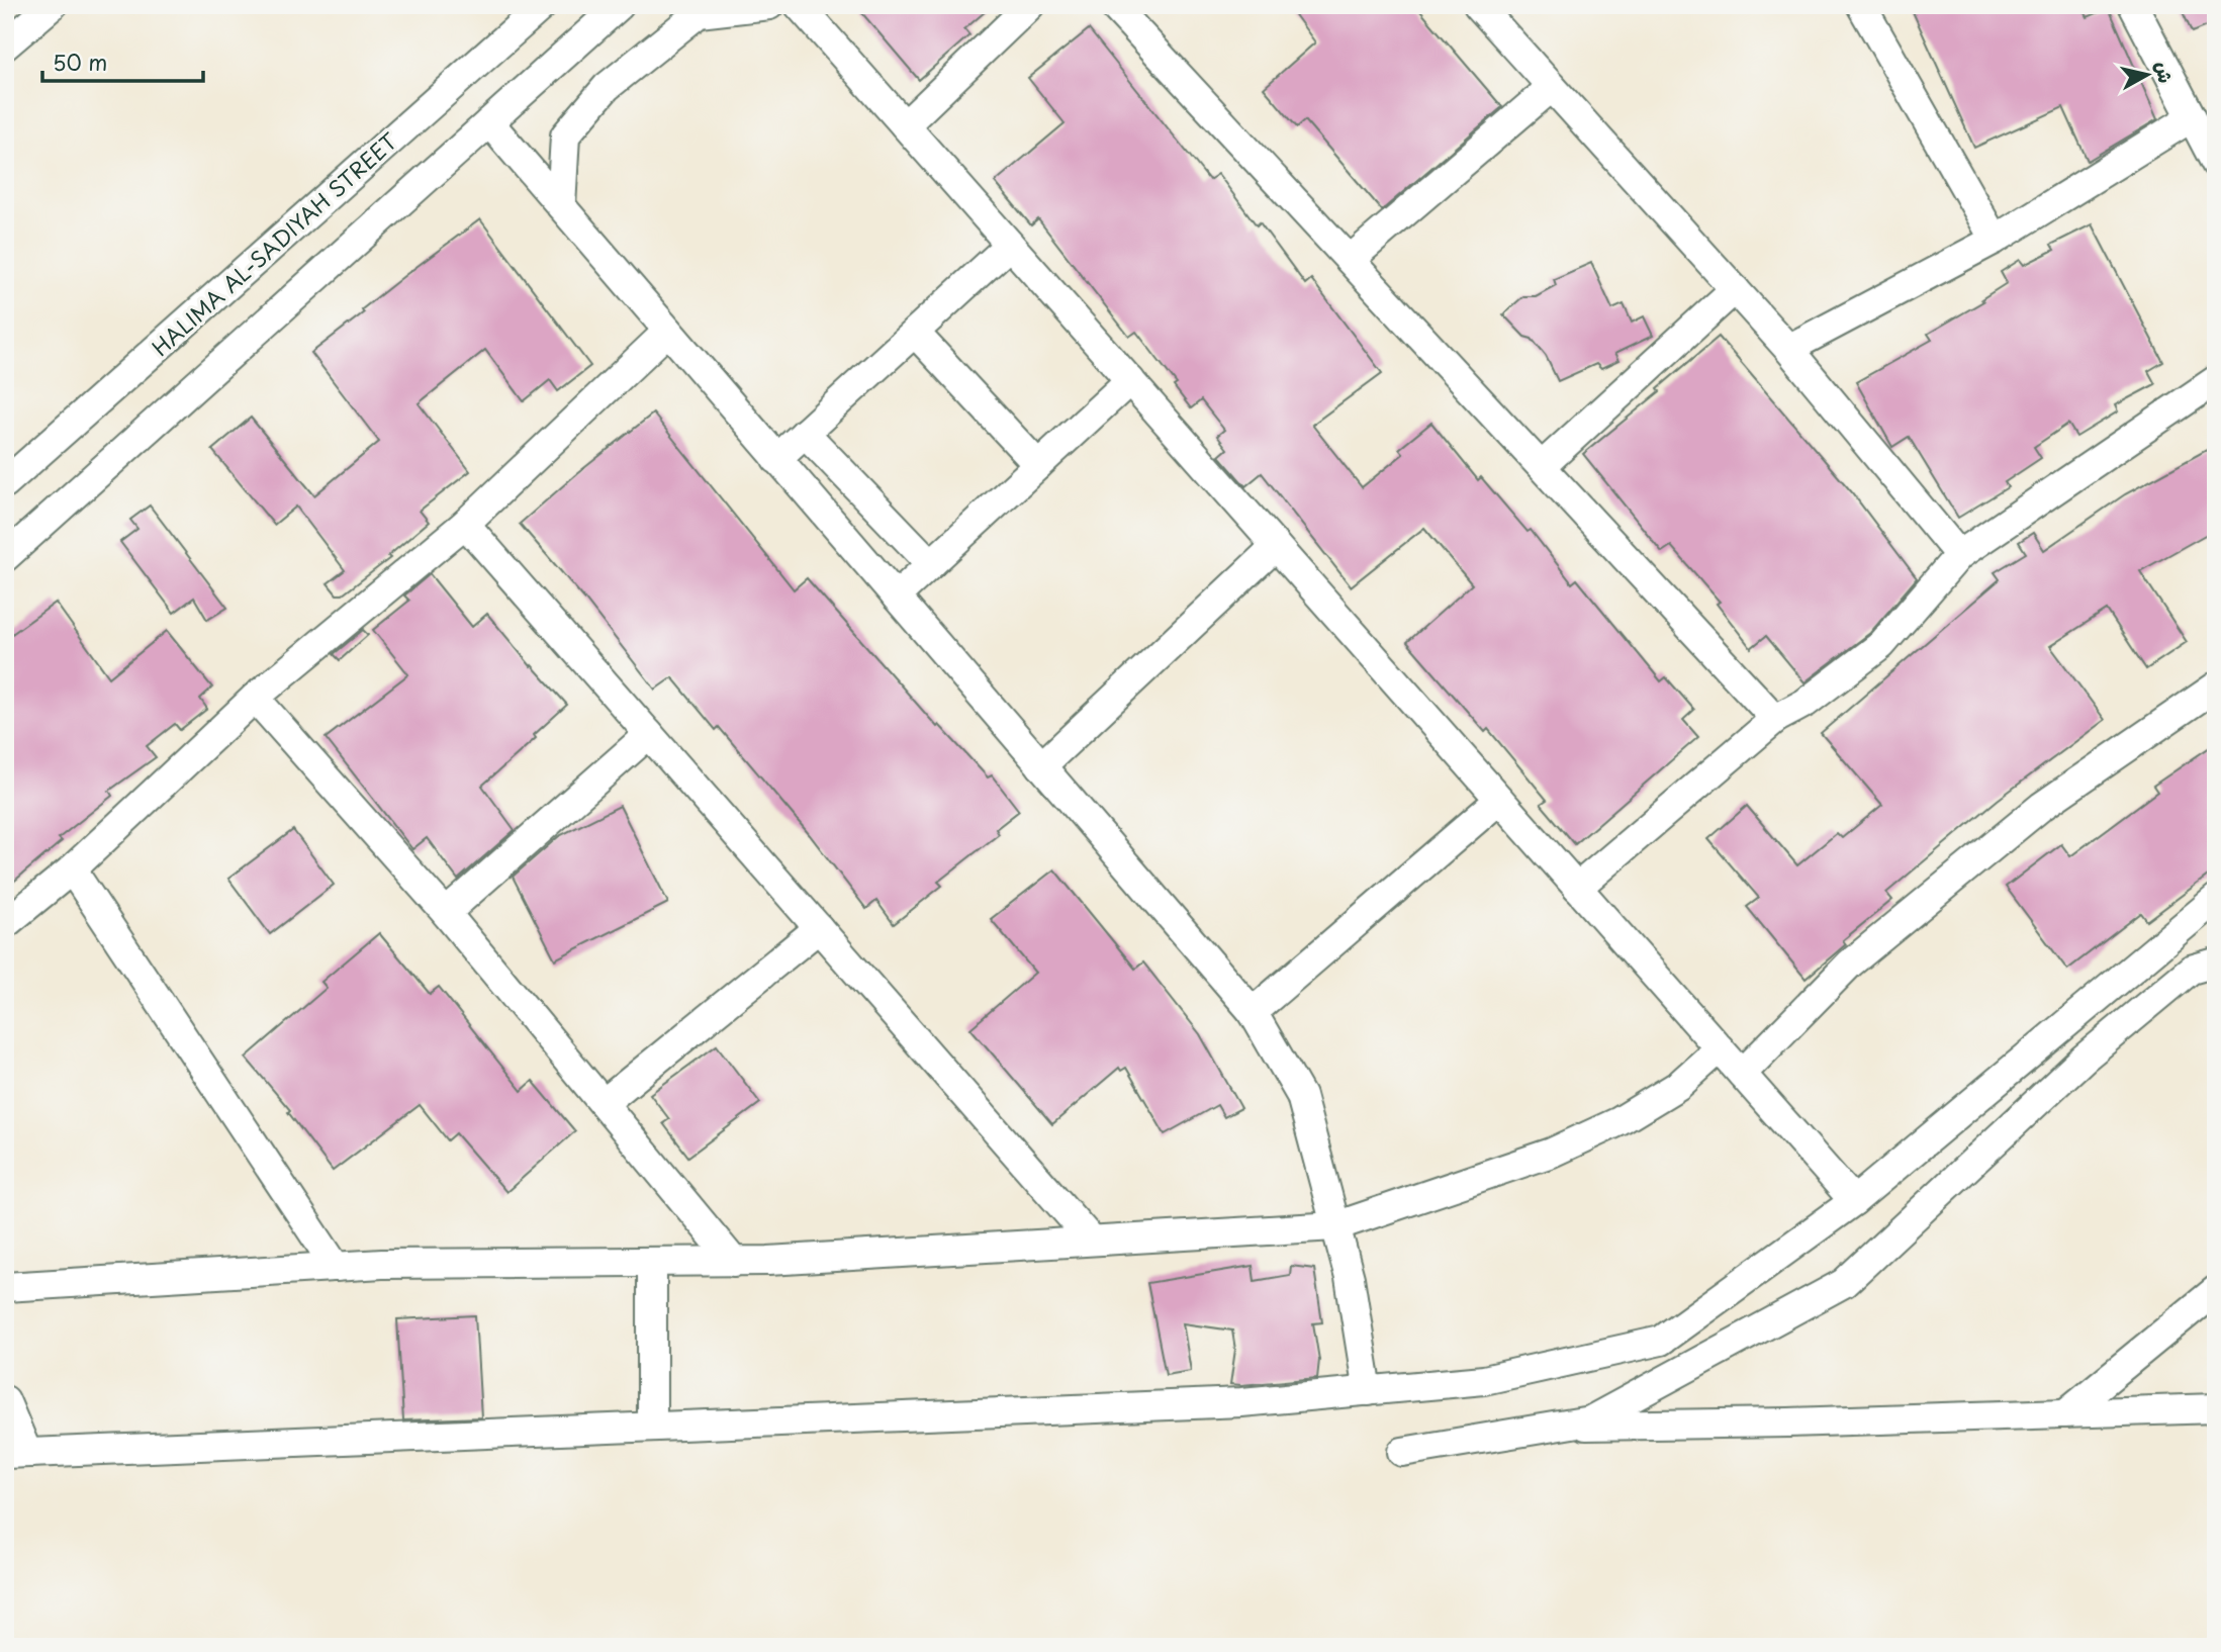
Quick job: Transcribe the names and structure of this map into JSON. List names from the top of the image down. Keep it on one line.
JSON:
{"streets":{"street":["HALIMA AL-SADIYAH STREET"]},"scale_bar":"50 m","north":"right"}
